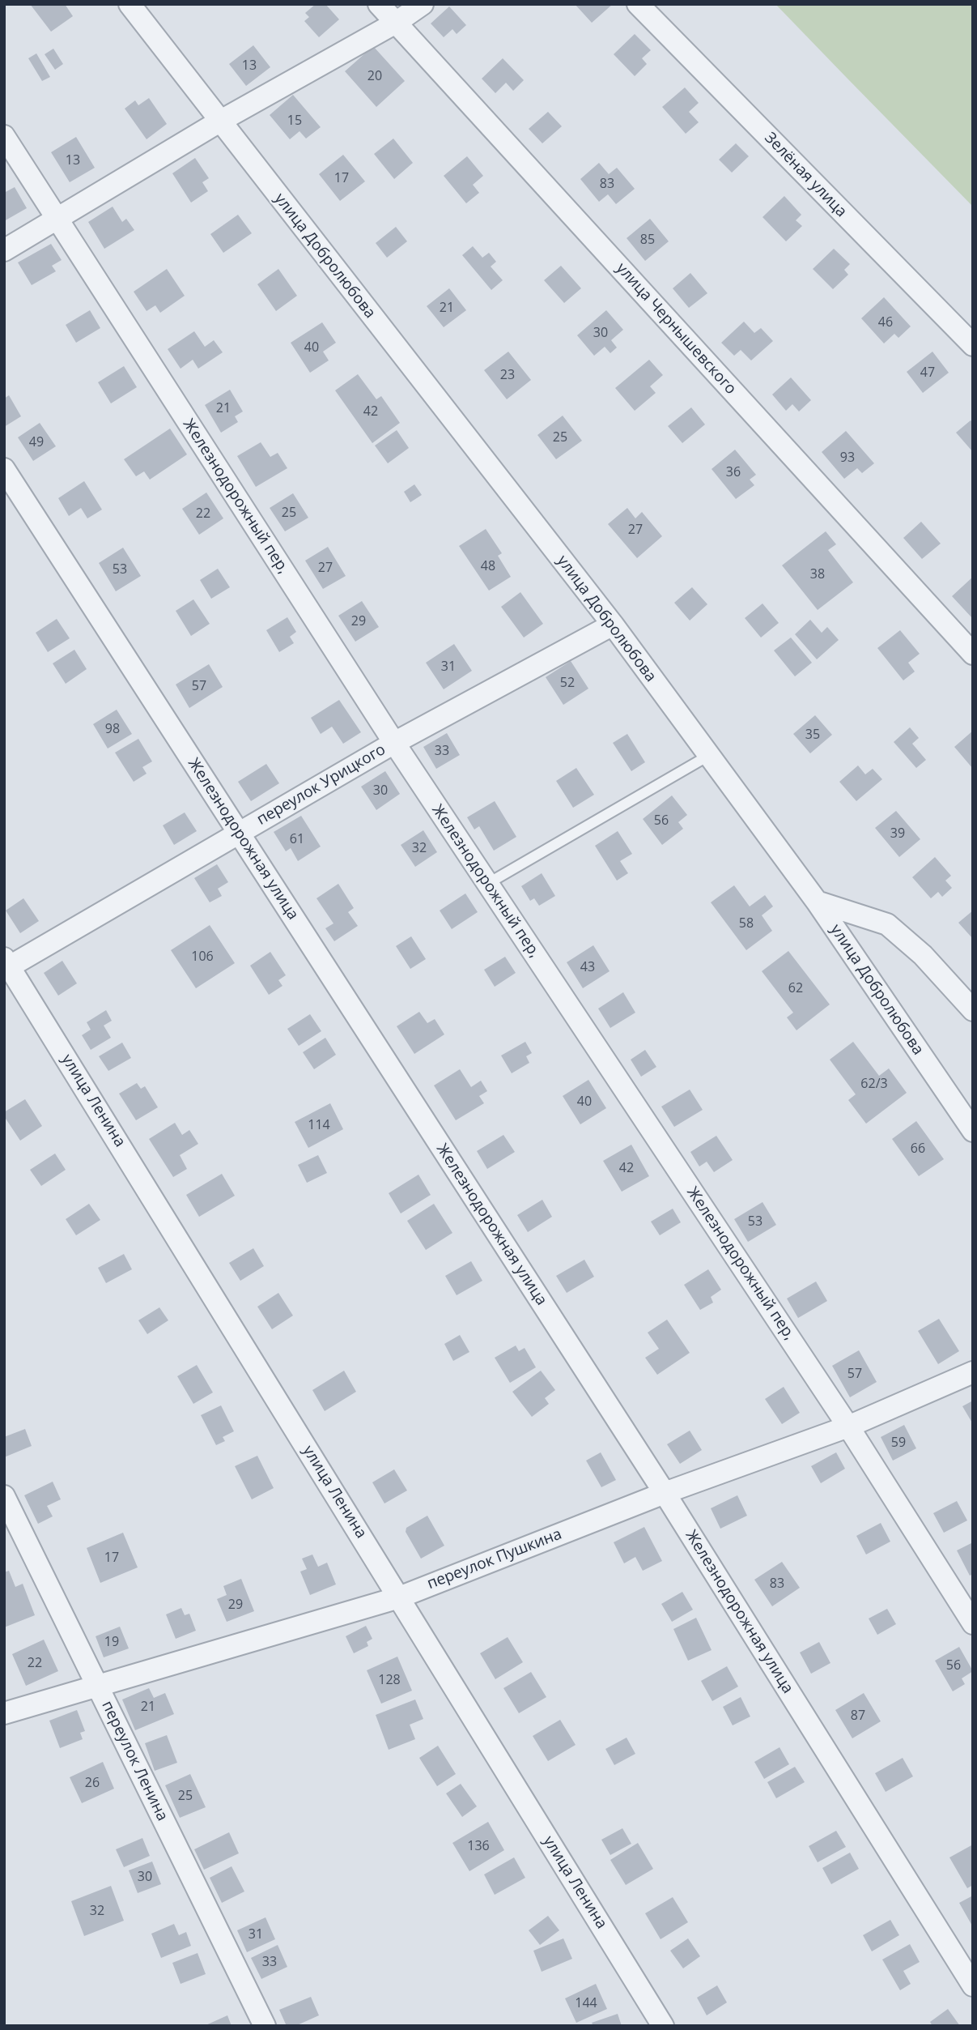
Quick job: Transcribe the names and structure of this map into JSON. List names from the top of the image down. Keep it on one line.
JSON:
{"streets":{"street":["Зелёная улица","улица Добролюбова","улица Чернышевского","Железнодорожный пер,","переулок Урицкого","Железнодорожная улица","улица Ленина","переулок Пушкина","переулок Ленина"]},"crossings":[["улица Добролюбова","переулок Урицкого"],["Железнодорожный пер,","переулок Урицкого"],["Железнодорожный пер,","переулок Пушкина"],["переулок Урицкого","Железнодорожная улица"],["переулок Урицкого","улица Ленина"],["Железнодорожная улица","переулок Пушкина"],["улица Ленина","переулок Пушкина"],["переулок Пушкина","переулок Ленина"]],"house_numbers":["13","20","15","13","17","83","85","21","46","30","40","47","23","21","42","25","49","93","36","25","22","27","48","27","53","38","29","31","52","57","98","35","33","30","56","39","61","32","58","106","43","62","62/3","40","114","66","42","53","57","59","17","83","29","19","22","56","128","21","87","26","25","136","30","32","31","33","144"]}
